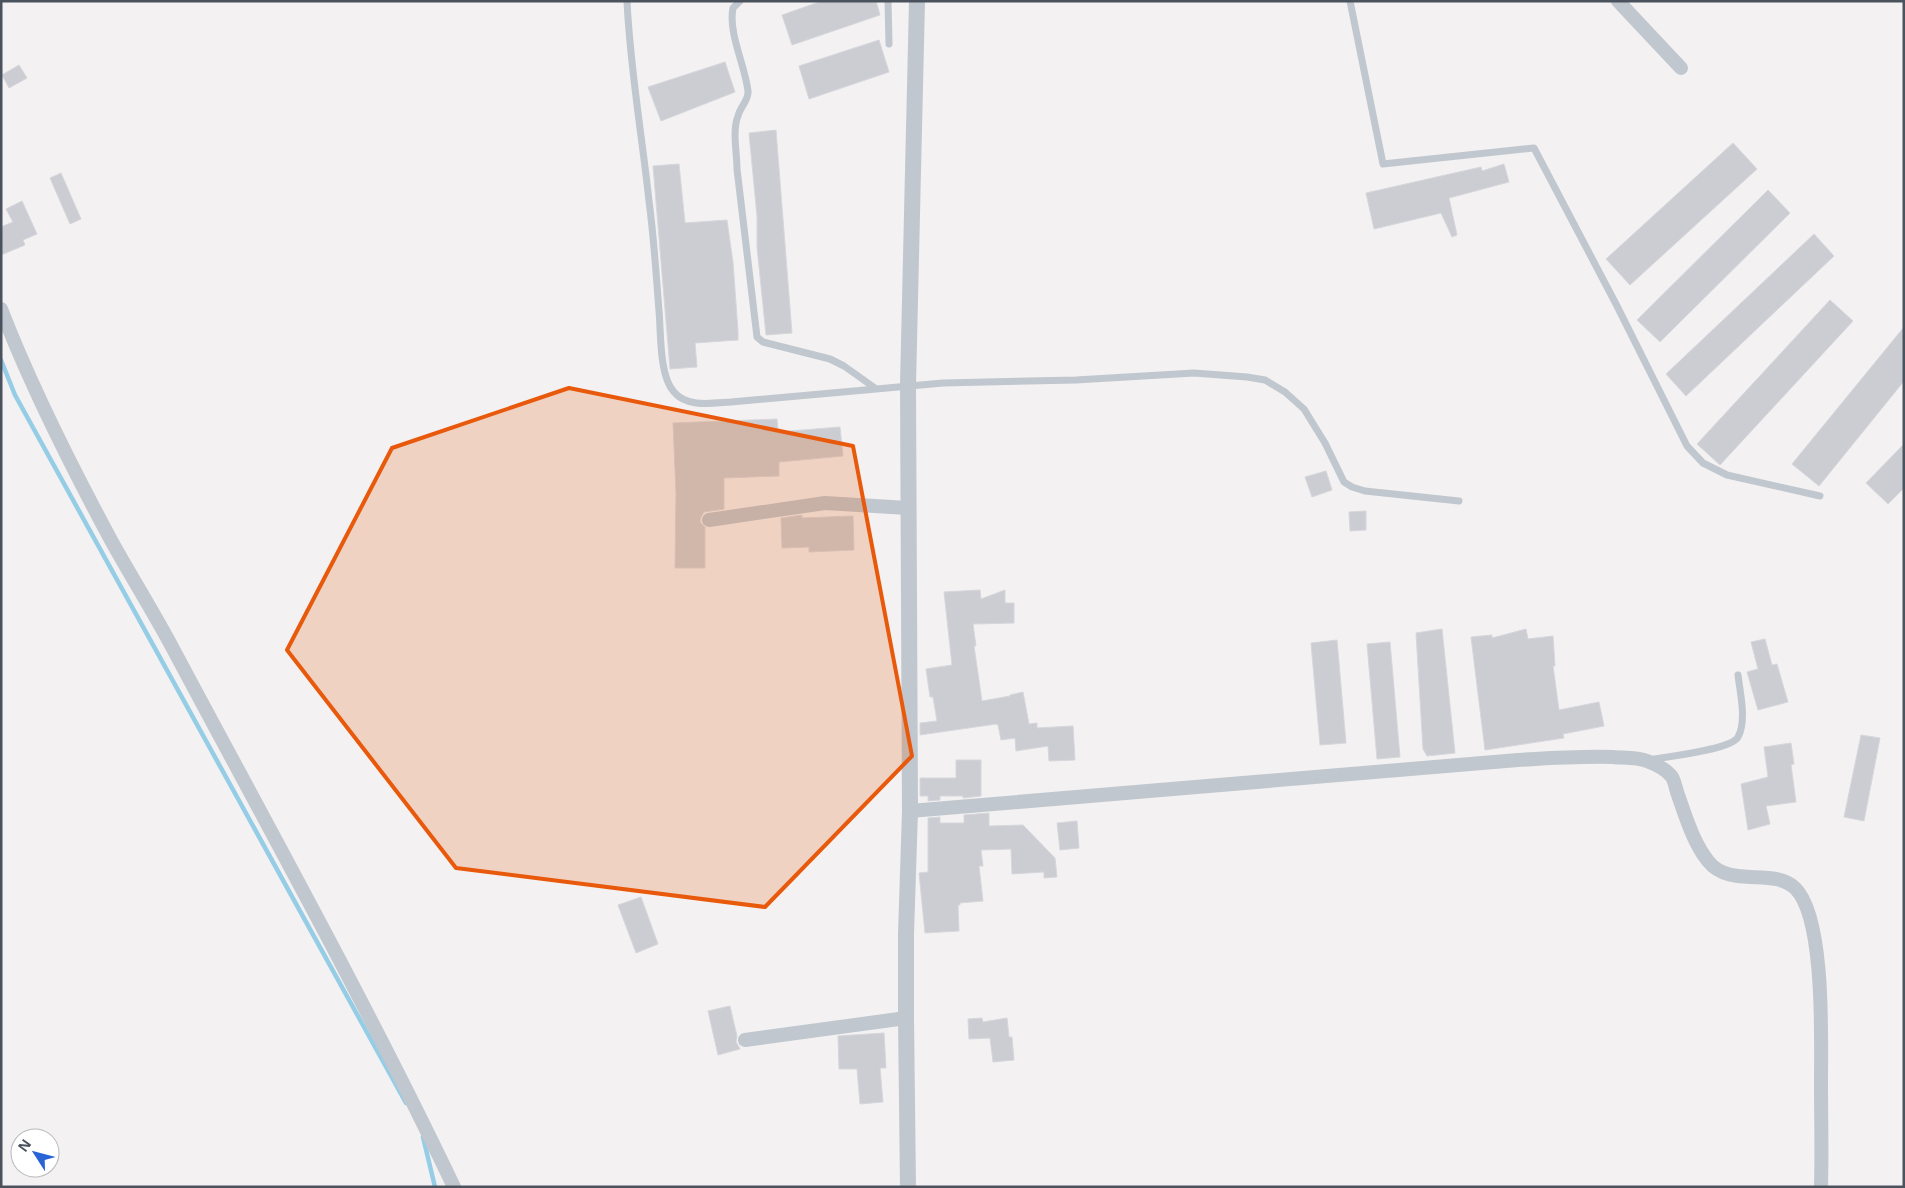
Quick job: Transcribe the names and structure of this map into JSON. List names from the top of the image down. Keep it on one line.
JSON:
{"north":"top left"}
